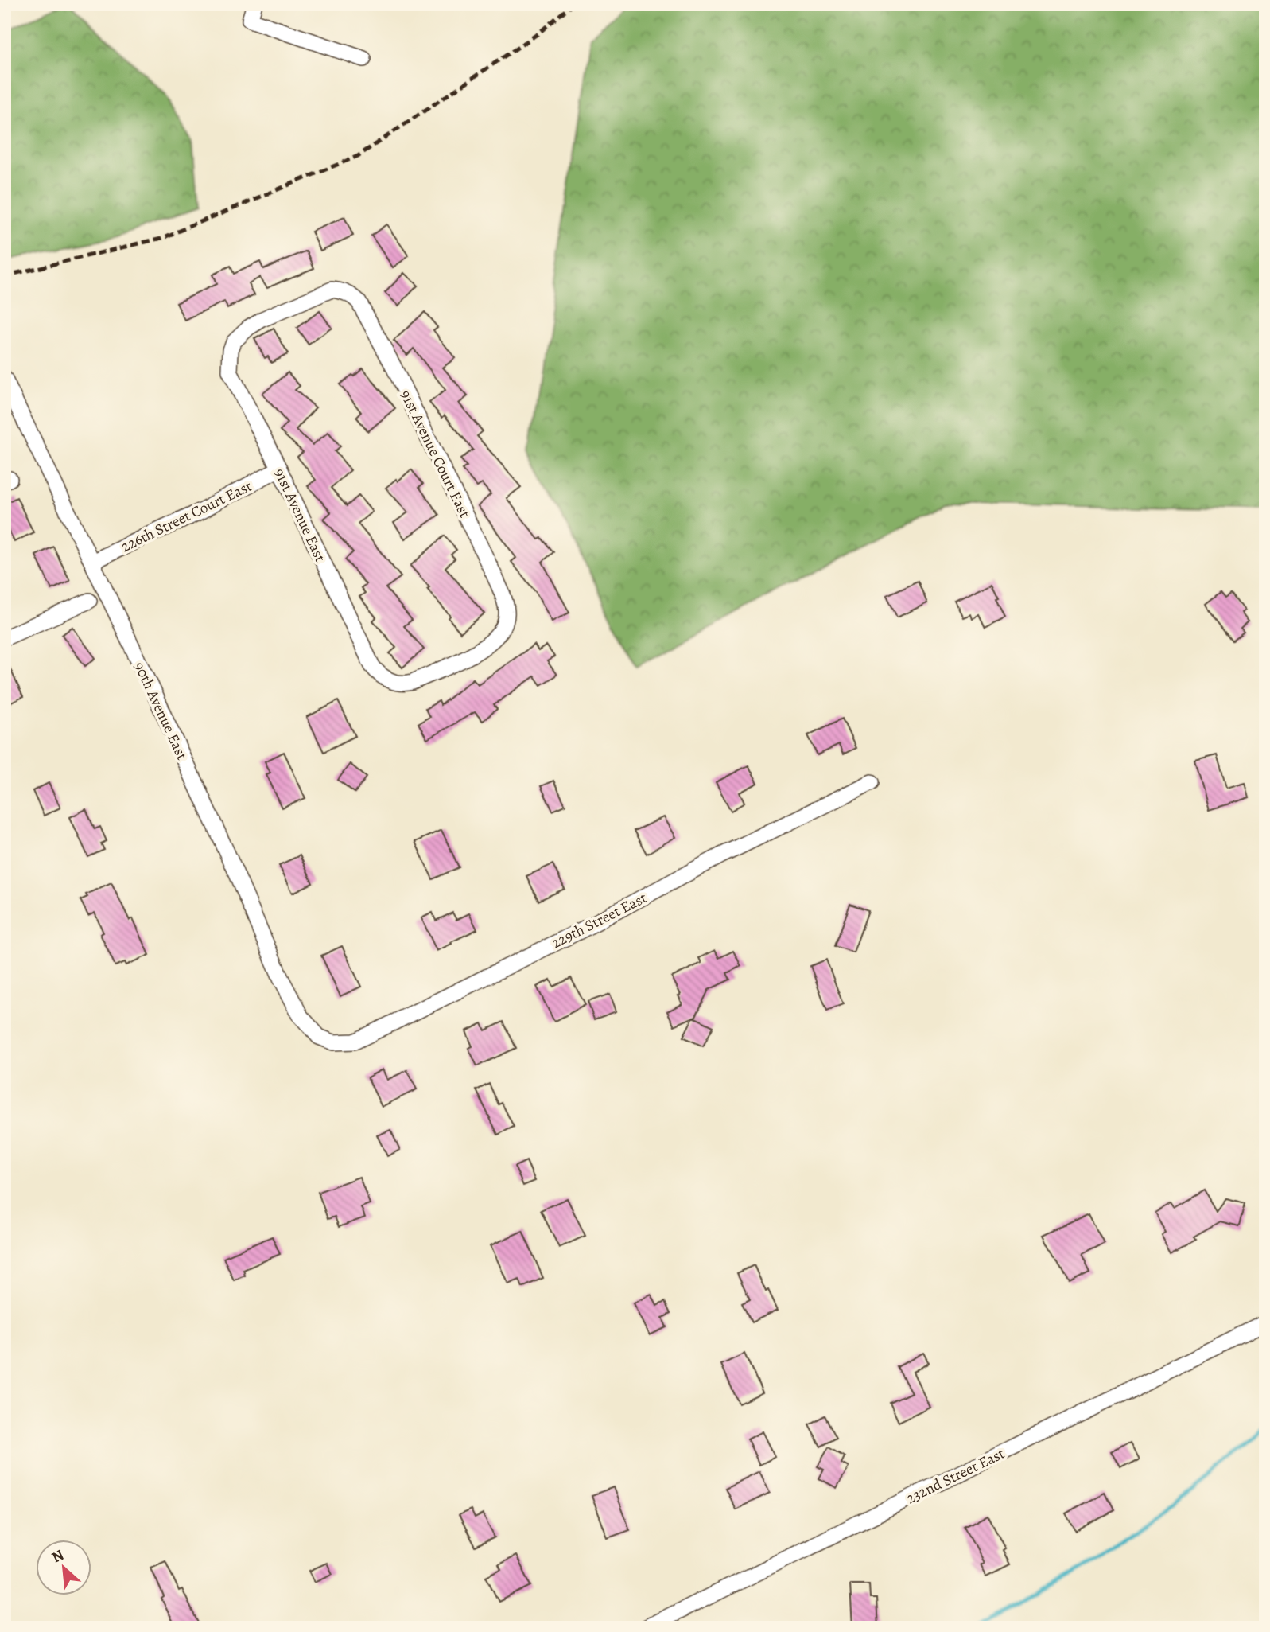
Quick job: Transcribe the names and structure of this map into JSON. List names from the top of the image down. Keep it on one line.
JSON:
{"streets":{"street":["91st Avenue Court East","91st Avenue East","226th Street Court East","90th Avenue East","229th Street East","232nd Street East"]},"crossings":[["91st Avenue Court East","91st Avenue East"],["91st Avenue East","226th Street Court East"],["226th Street Court East","90th Avenue East"],["90th Avenue East","229th Street East"]],"north":"top left"}
